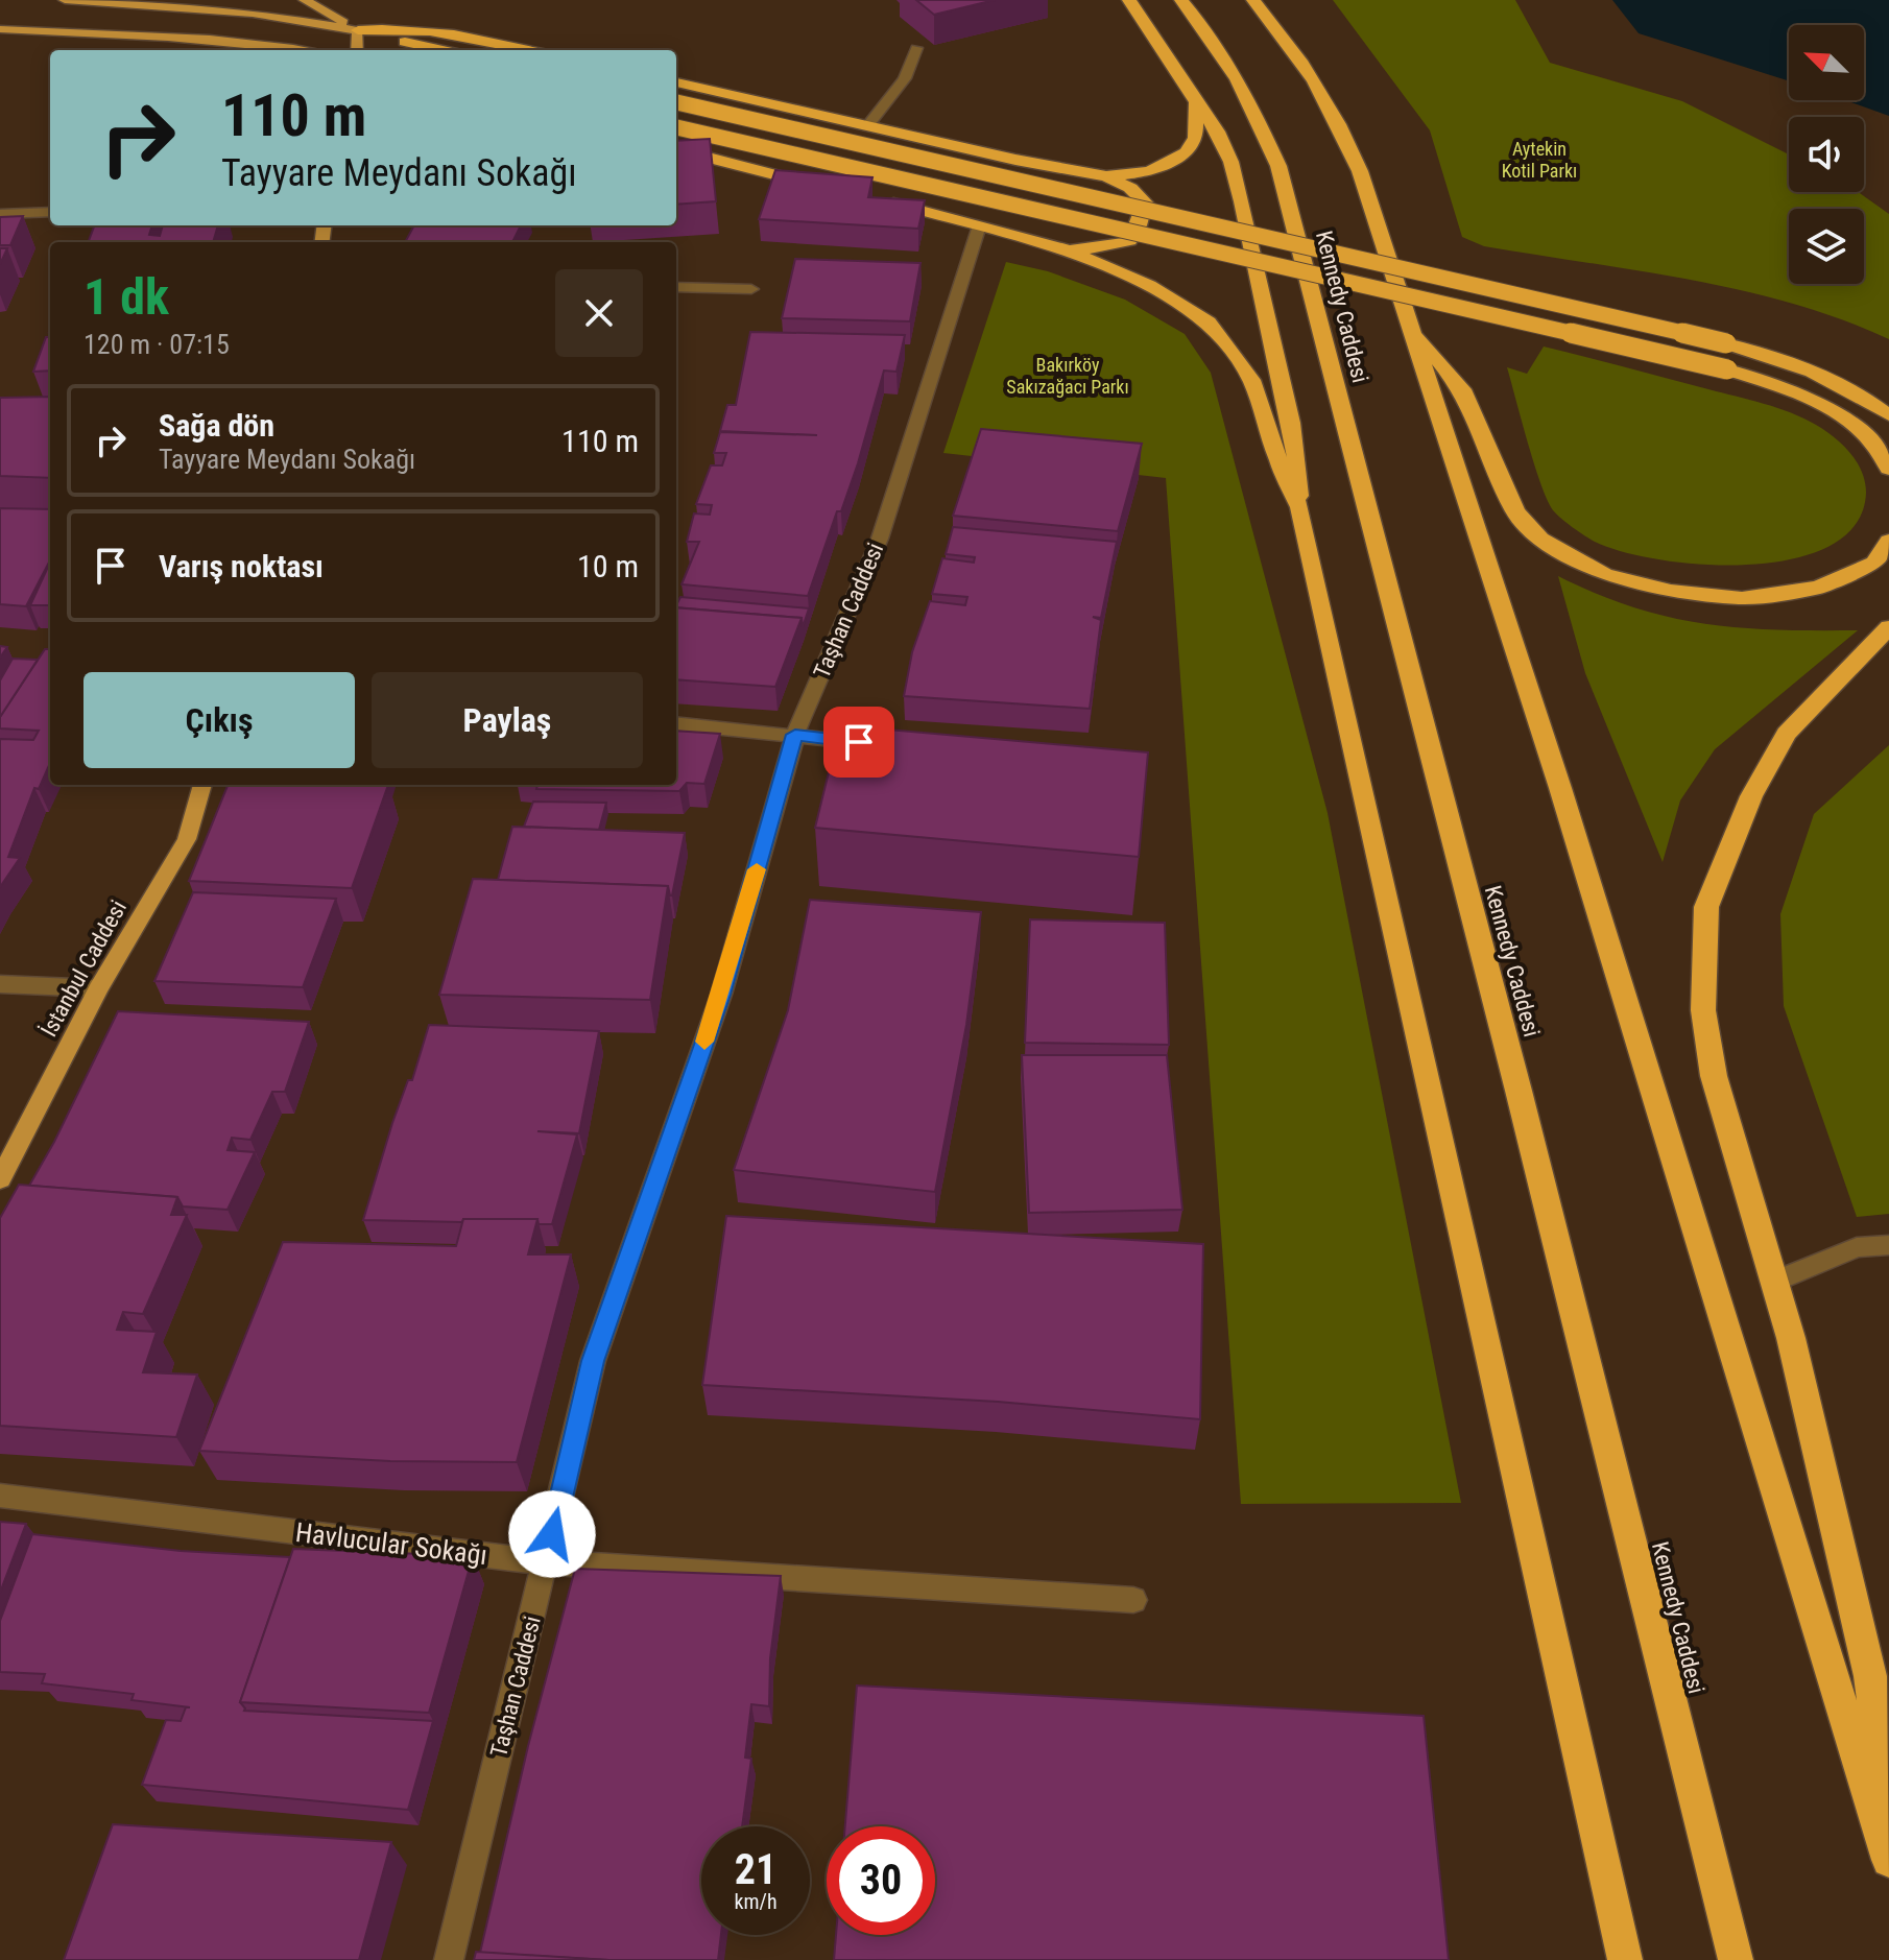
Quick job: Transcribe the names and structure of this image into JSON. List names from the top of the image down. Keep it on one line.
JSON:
{"streets":{"highway":["Kennedy Caddesi"],"main road":["İstanbul Caddesi"],"street":["Taşhan Caddesi","Havlucular Sokağı"]},"crossings":[["Taşhan Caddesi","Havlucular Sokağı"]],"parks":["Aytekin Kotil Parkı","Bakırköy Sakızağacı Parkı"],"north":"top left","page":{"turn":["110 m","Tayyare Meydanı Sokağı"],"heading":["1 dk","120 m · 07:15"],"list":[{"name":"Sağa dön","note":"Tayyare Meydanı Sokağı","value":"110 m"},{"name":"Varış noktası","value":"10 m"}],"buttons":["Çıkış","Paylaş"],"speed":"21 km/h","limit":"30"}}
